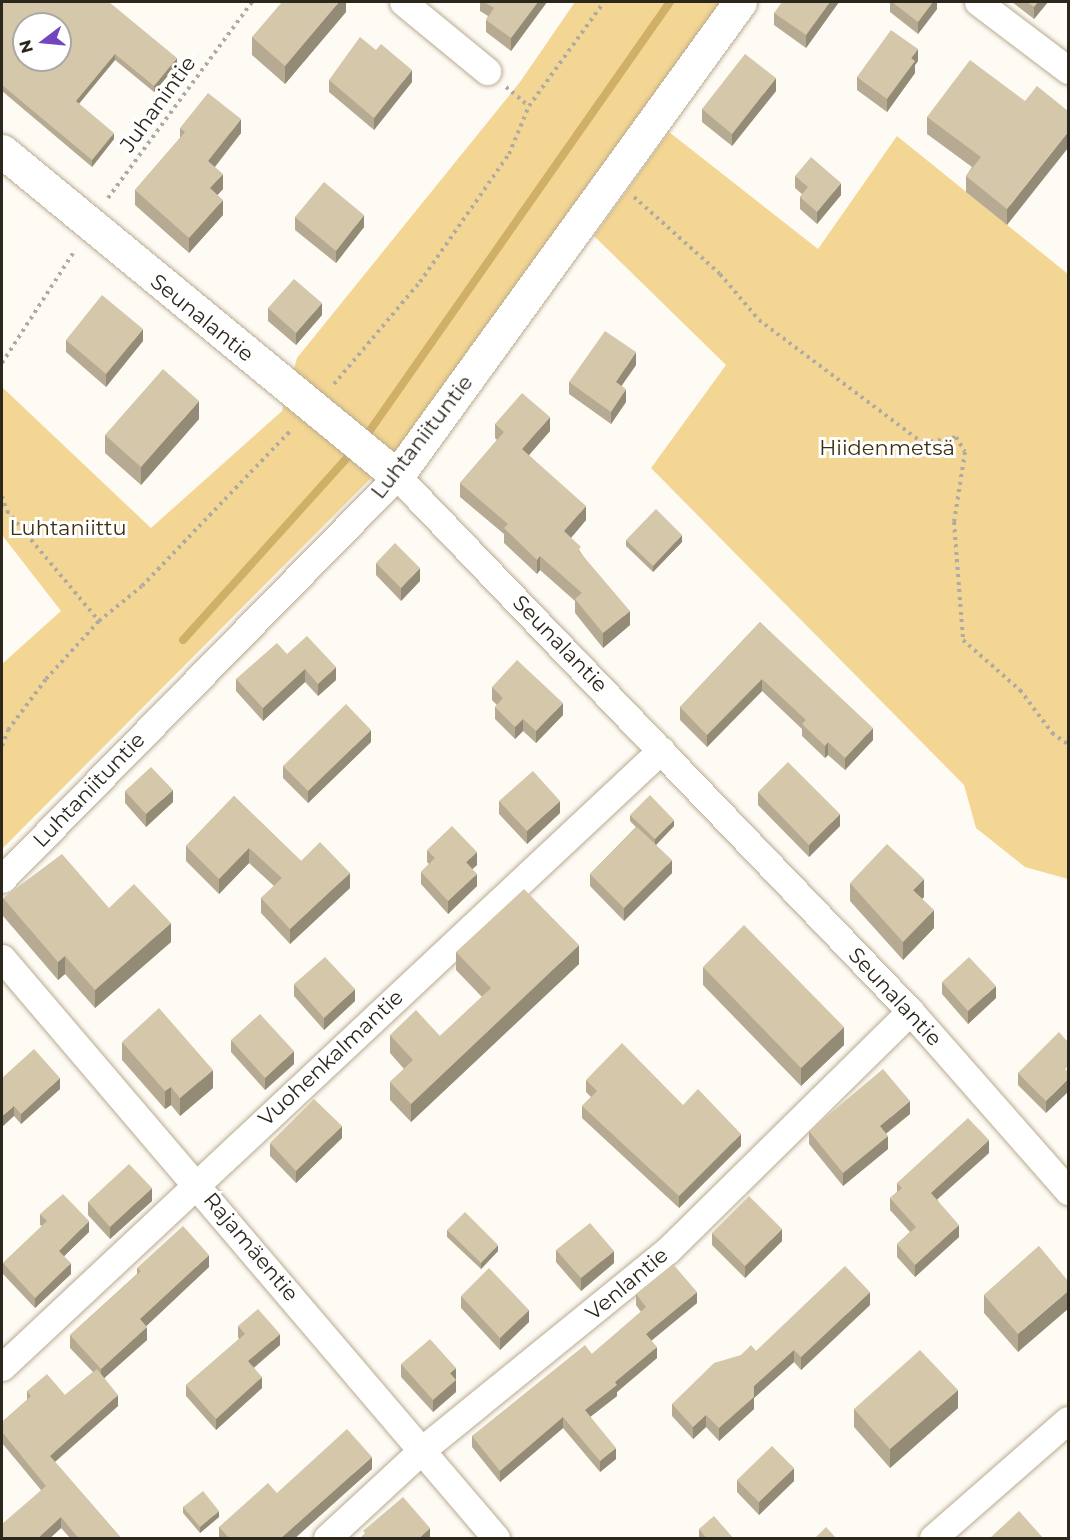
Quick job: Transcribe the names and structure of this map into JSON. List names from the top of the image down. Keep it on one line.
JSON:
{"streets":{"street":["Seunalantie","Luhtaniituntie","Vuohenkalmantie","Rajamäentie","Venlantie"],"path":["Juhanintie"]},"crossings":[["Juhanintie","Seunalantie"],["Seunalantie","Luhtaniituntie"],["Seunalantie","Vuohenkalmantie"],["Seunalantie","Venlantie"],["Vuohenkalmantie","Rajamäentie"],["Rajamäentie","Venlantie"]],"parks":["Hiidenmetsä","Luhtaniittu"],"north":"left"}
